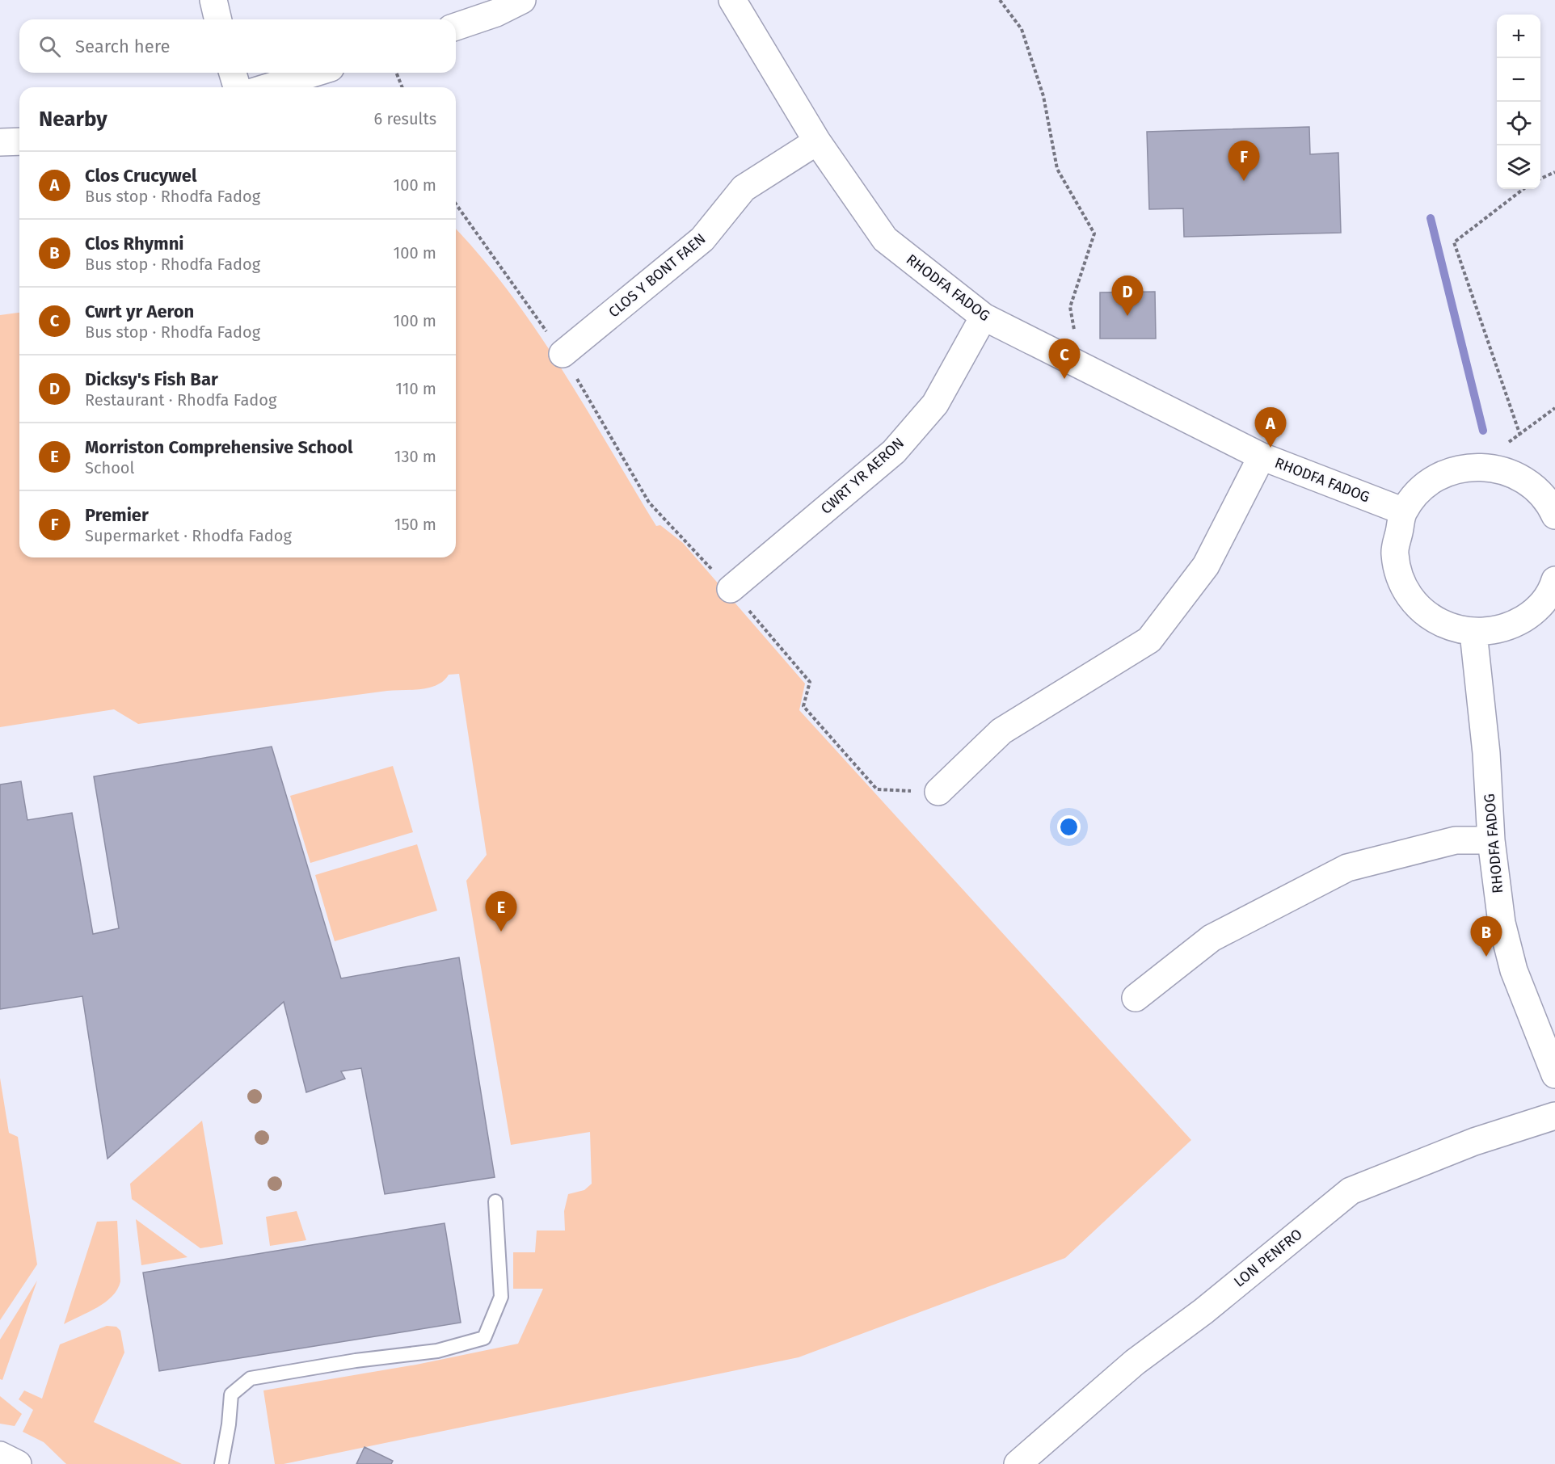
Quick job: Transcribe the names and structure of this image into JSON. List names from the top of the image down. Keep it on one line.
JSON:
{"streets":{"street":["CLOS Y BONT FAEN","RHODFA FADOG","CWRT YR AERON","LON PENFRO"]},"crossings":[["CLOS Y BONT FAEN","RHODFA FADOG"],["RHODFA FADOG","CWRT YR AERON"]],"page":{"map_buttons":["+","−"],"search":"Search here","heading":["Nearby","6 results"],"pins":["F","D","C","A","E","B"],"list":[{"mark":"A","name":"Clos Crucywel","note":"Bus stop · Rhodfa Fadog","value":"100 m"},{"mark":"B","name":"Clos Rhymni","note":"Bus stop · Rhodfa Fadog","value":"100 m"},{"mark":"C","name":"Cwrt yr Aeron","note":"Bus stop · Rhodfa Fadog","value":"100 m"},{"mark":"D","name":"Dicksy's Fish Bar","note":"Restaurant · Rhodfa Fadog","value":"110 m"},{"mark":"E","name":"Morriston Comprehensive School","note":"School","value":"130 m"},{"mark":"F","name":"Premier","note":"Supermarket · Rhodfa Fadog","value":"150 m"}]}}
